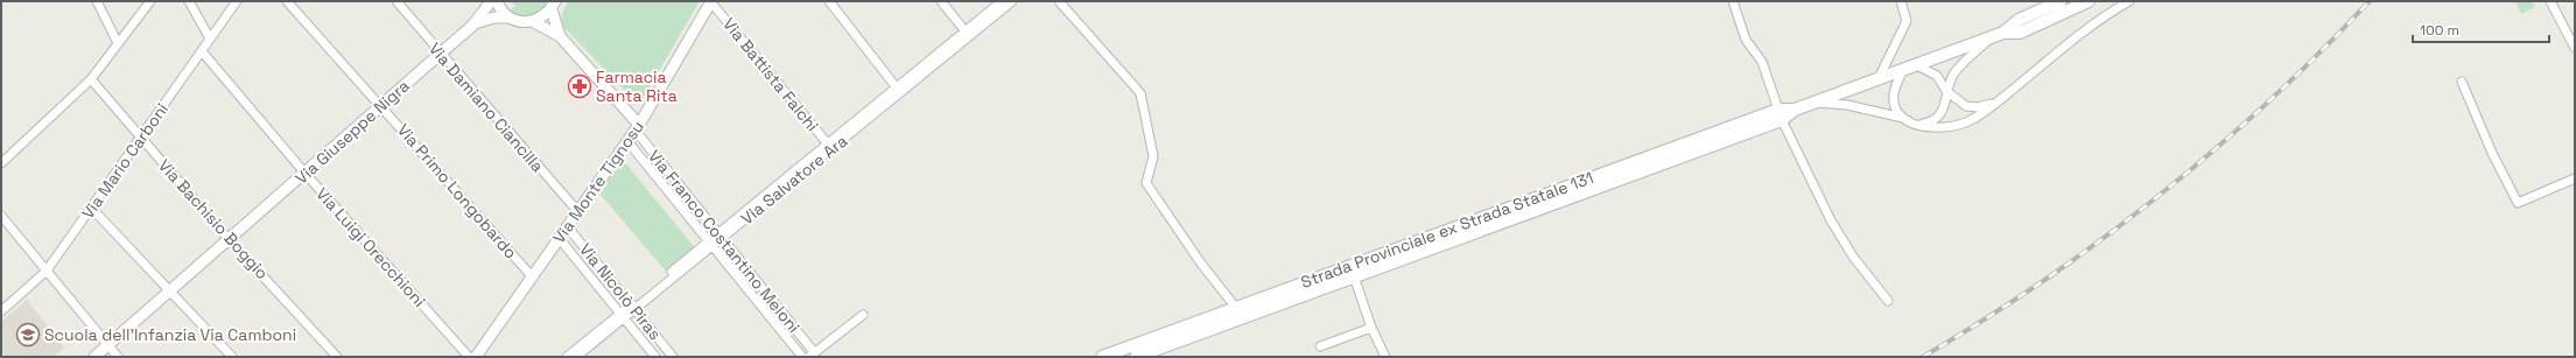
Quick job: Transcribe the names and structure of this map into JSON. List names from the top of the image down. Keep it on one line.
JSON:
{"streets":{"main road":["Strada Provinciale ex Strada Statale 131"],"street":["Via Battista Falchi","Via Damiano Ciancilla","Via Giuseppe Nigra","Via Mario Carboni","Via Salvatore Ara","Via Monte Tignosu","Via Primo Longobardo","Via Bachisio Boggio","Via Franco Costantino Meloni","Via Luigi Orecchioni","Via Nicolò Piras"]},"crossings":[["Via Battista Falchi","Via Salvatore Ara"],["Via Battista Falchi","Via Monte Tignosu"],["Via Damiano Ciancilla","Via Giuseppe Nigra"],["Via Damiano Ciancilla","Via Monte Tignosu"],["Via Giuseppe Nigra","Via Primo Longobardo"],["Via Giuseppe Nigra","Via Bachisio Boggio"],["Via Giuseppe Nigra","Via Luigi Orecchioni"],["Via Mario Carboni","Via Bachisio Boggio"],["Via Mario Carboni","Via Luigi Orecchioni"],["Via Salvatore Ara","Via Franco Costantino Meloni"],["Via Salvatore Ara","Via Nicolò Piras"],["Via Monte Tignosu","Via Primo Longobardo"],["Via Monte Tignosu","Via Franco Costantino Meloni"],["Via Monte Tignosu","Via Nicolò Piras"]],"places":{"pharmacy":["Farmacia Santa Rita"],"school or university":["Scuola dell'Infanzia Via Camboni"]},"scale_bar":"100 m"}
